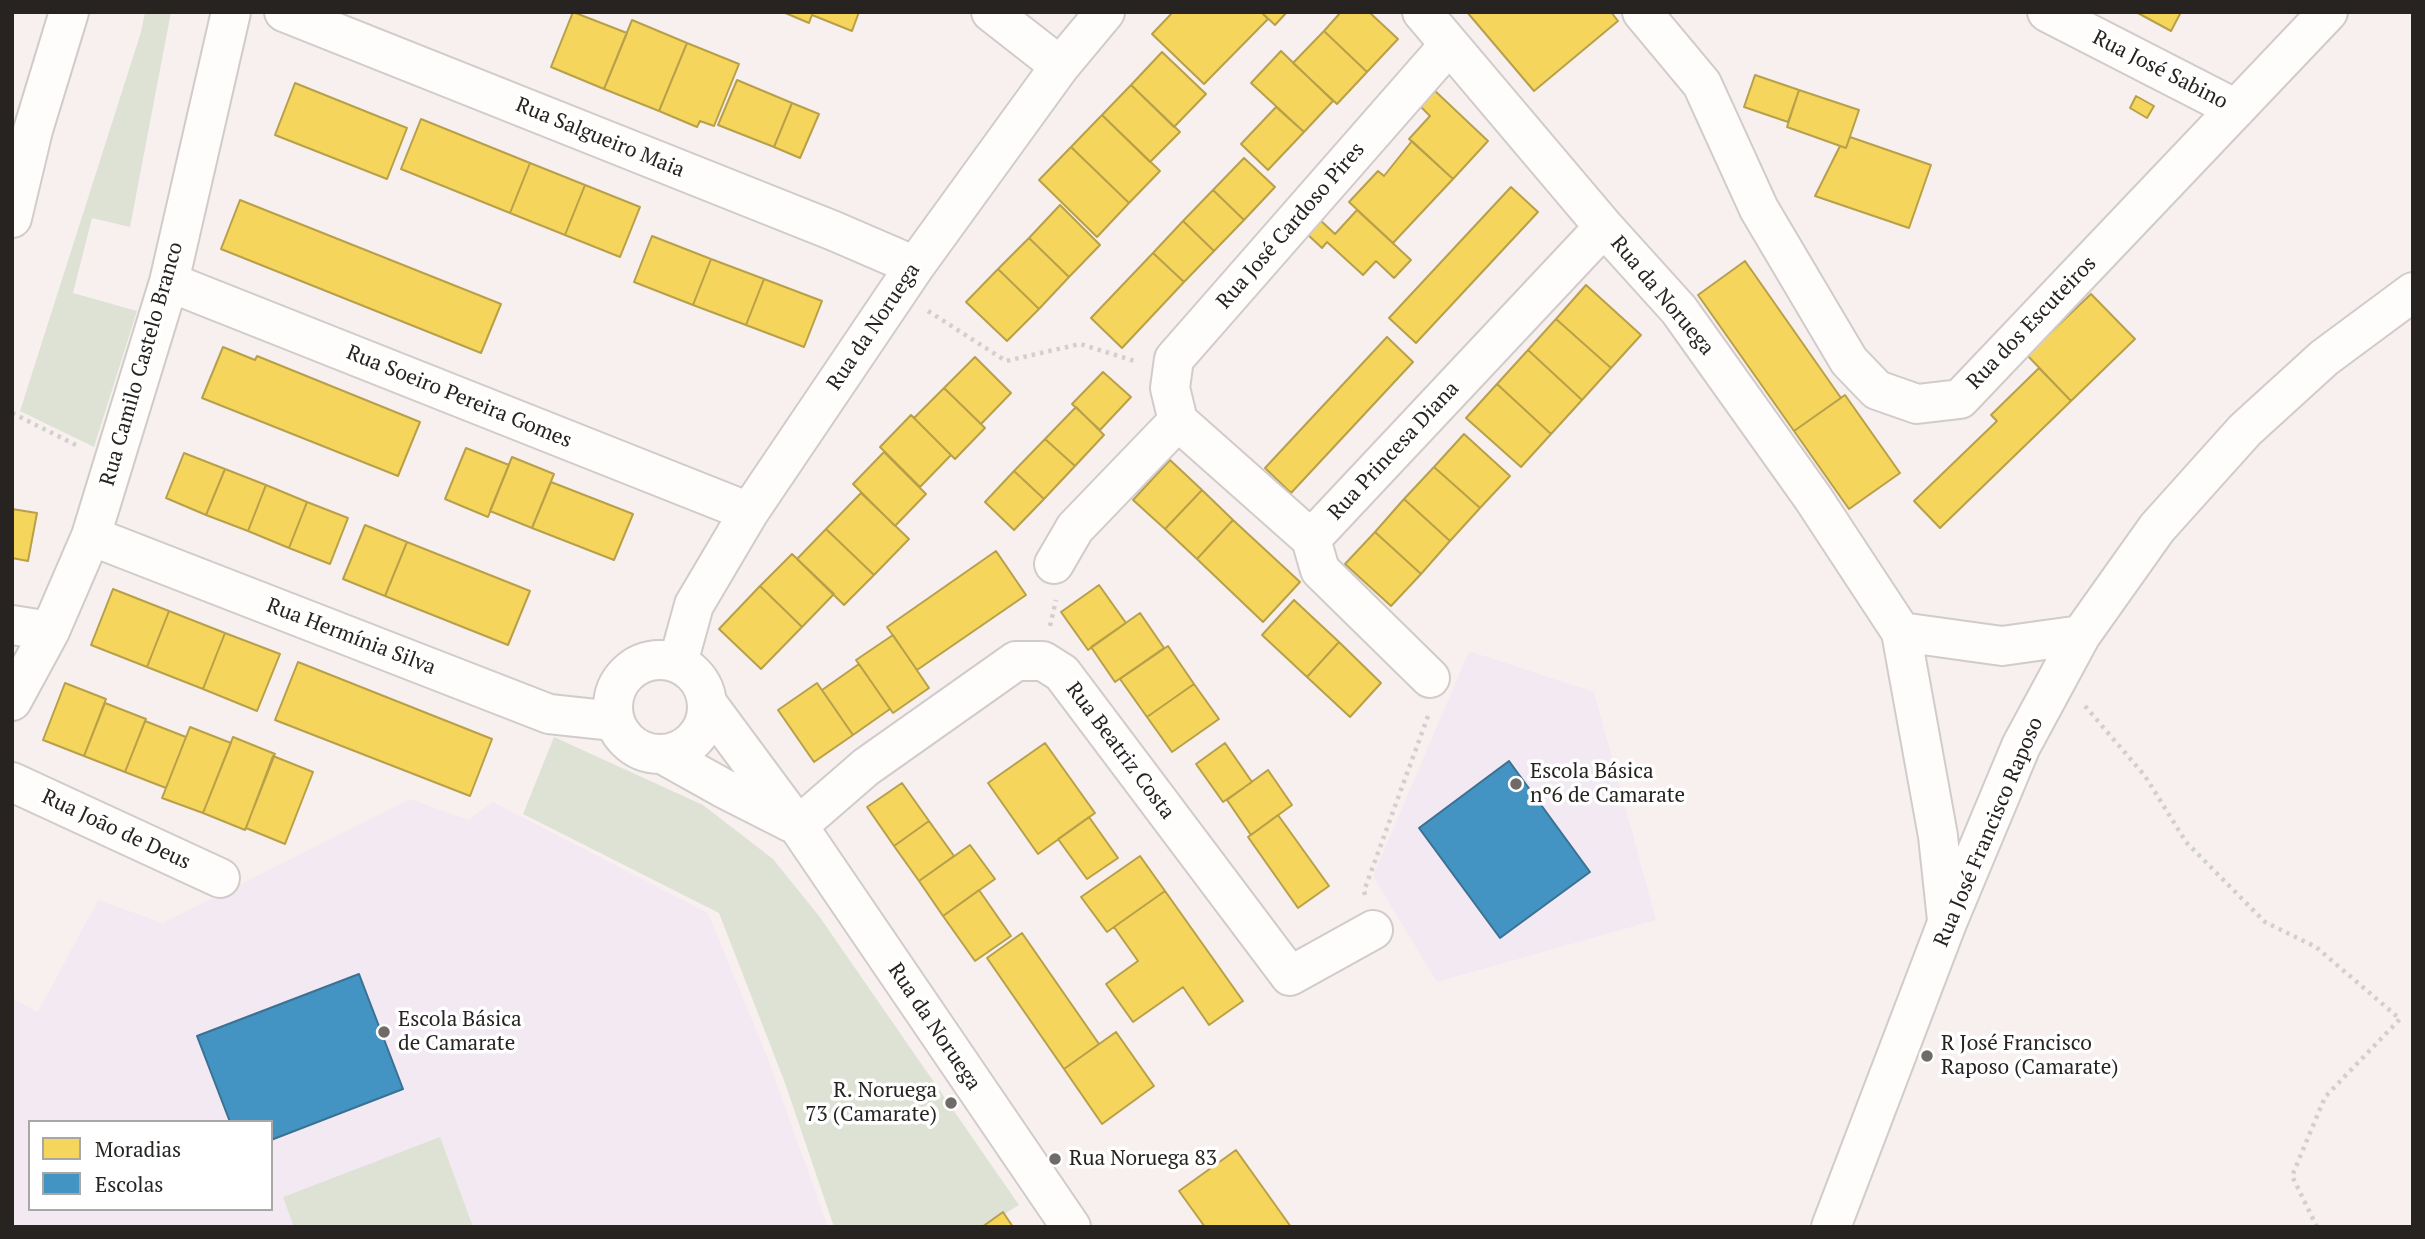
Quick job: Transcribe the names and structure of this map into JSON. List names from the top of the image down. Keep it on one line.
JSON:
{"streets":{"street":["Rua José Sabino","Rua Salgueiro Maia","Rua José Cardoso Pires","Rua da Noruega","Rua dos Escuteiros","Rua Camilo Castelo Branco","Rua Soeiro Pereira Gomes","Rua Princesa Diana","Rua Hermínia Silva","Rua Beatriz Costa","Rua João de Deus","Rua José Francisco Raposo"]},"crossings":[["Rua José Sabino","Rua dos Escuteiros"],["Rua Salgueiro Maia","Rua da Noruega"],["Rua José Cardoso Pires","Rua da Noruega"],["Rua da Noruega","Rua Soeiro Pereira Gomes"],["Rua da Noruega","Rua Princesa Diana"],["Rua da Noruega","Rua Hermínia Silva"],["Rua da Noruega","Rua José Francisco Raposo"],["Rua Camilo Castelo Branco","Rua Soeiro Pereira Gomes"],["Rua Camilo Castelo Branco","Rua Hermínia Silva"]],"places":["Escola Básica nº6 de Camarate","Escola Básica de Camarate","R José Francisco Raposo (Camarate)","R. Noruega 73 (Camarate)","Rua Noruega 83"],"legend":["Moradias","Escolas"]}
